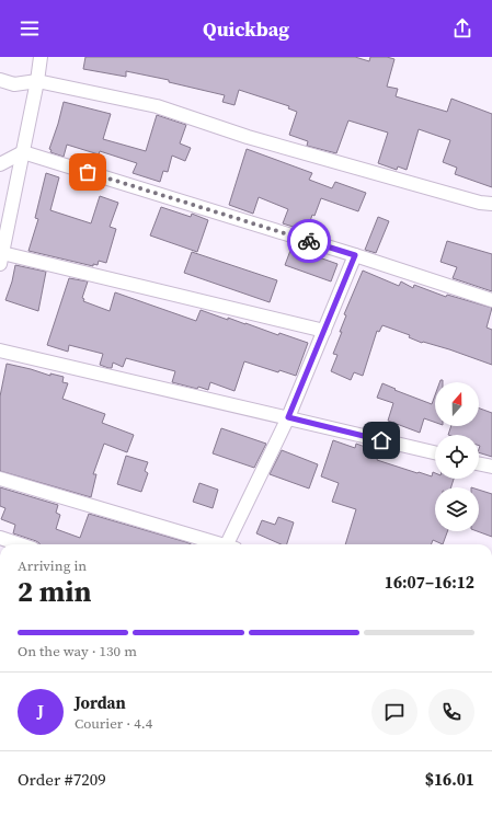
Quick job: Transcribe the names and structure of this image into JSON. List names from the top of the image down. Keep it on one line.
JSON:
{"north":"top","page":{"header":"Quickbag","heading":["2 min","Arriving in","16:07–16:12"],"panel":["Jordan","Courier · 4.4","Order #7209","$16.01"],"bar":"On the way · 130 m","round":"J"}}
